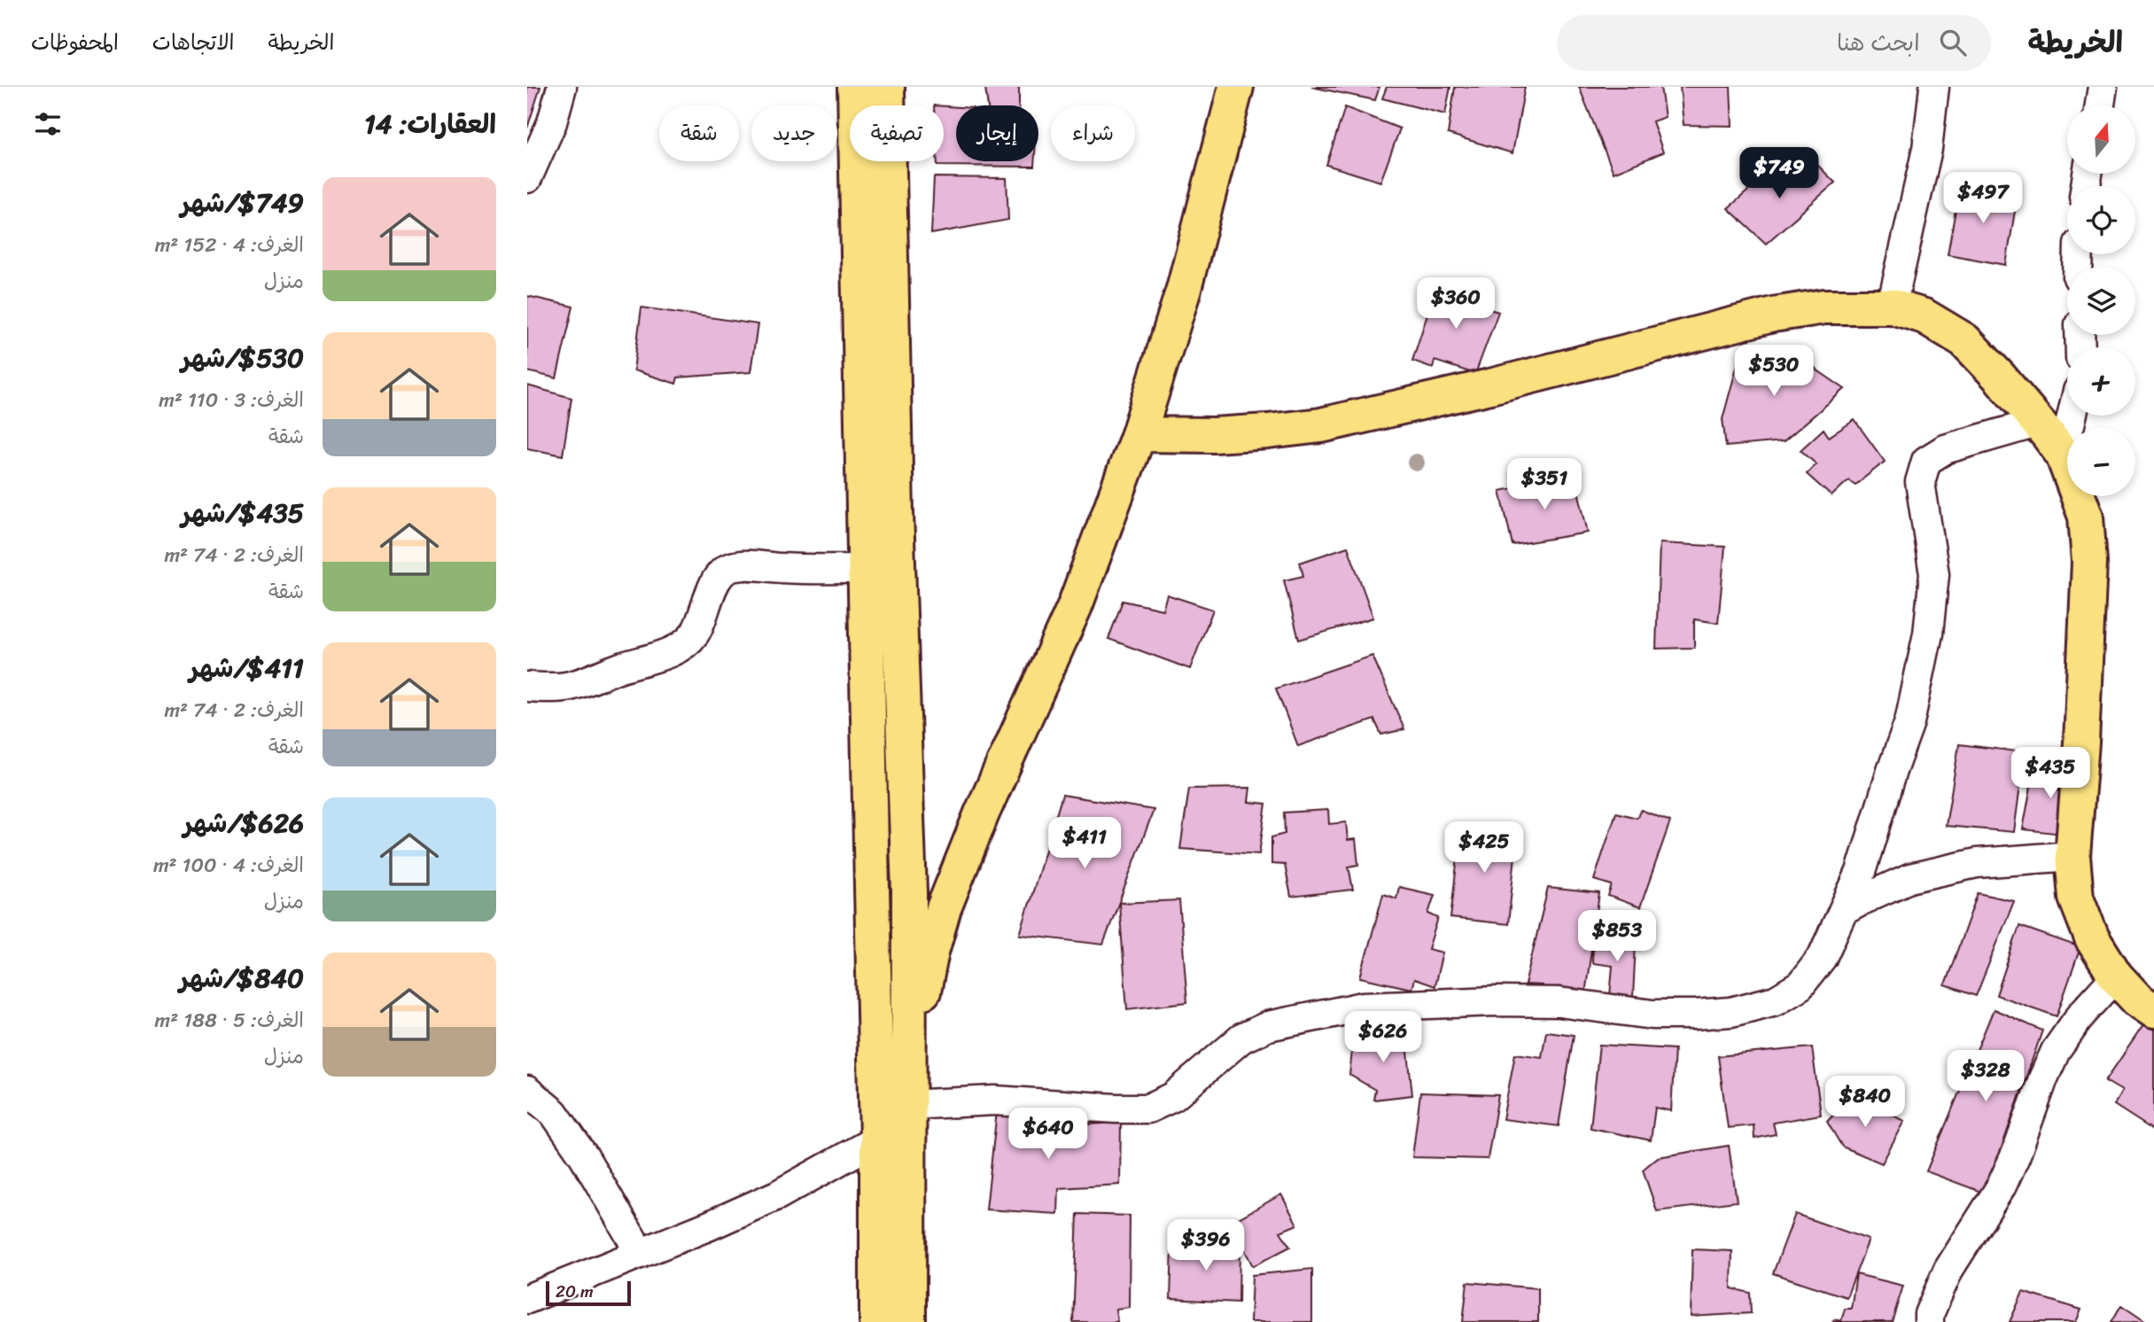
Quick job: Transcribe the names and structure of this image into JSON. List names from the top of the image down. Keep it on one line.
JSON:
{"scale_bar":"20 m","north":"top","page":{"header":"الخريطة","search":"ابحث هنا","nav":["الخريطة","الاتجاهات","المحفوظات"],"heading":"العقارات: 14","map_buttons":["+","−"],"chip":["شراء","إيجار","تصفية","جديد","شقة"],"price":["$749","$497","$360","$530","$351","$435","$411","$425","$853","$626","$328","$840","$640","$396"],"list":[{"name":"$749/شهر","note":"الغرف: 4 · 152 m² · منزل"},{"name":"$530/شهر","note":"الغرف: 3 · 110 m² · شقة"},{"name":"$435/شهر","note":"الغرف: 2 · 74 m² · شقة"},{"name":"$411/شهر","note":"الغرف: 2 · 74 m² · شقة"},{"name":"$626/شهر","note":"الغرف: 4 · 100 m² · منزل"},{"name":"$840/شهر","note":"الغرف: 5 · 188 m² · منزل"}],"scale":"20 m"}}
